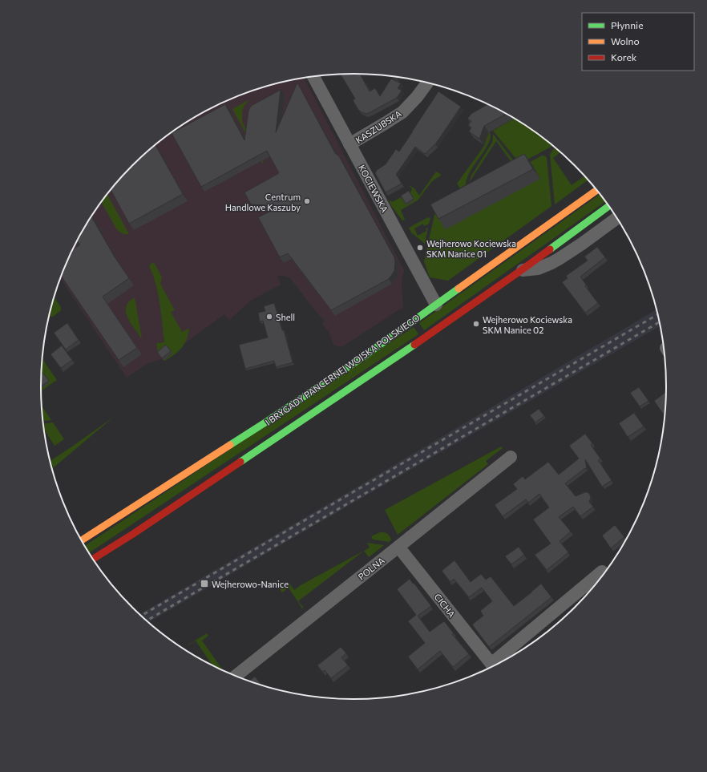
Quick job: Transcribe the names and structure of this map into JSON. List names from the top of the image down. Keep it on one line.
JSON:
{"streets":{"main road":["I BRYGADY PANCERNEJ WOJSKA POLSKIEGO"],"street":["KASZUBSKA","KOCIEWSKA","POLNA","CICHA"]},"crossings":[["KASZUBSKA","KOCIEWSKA"],["KOCIEWSKA","I BRYGADY PANCERNEJ WOJSKA POLSKIEGO"],["POLNA","CICHA"]],"places":{"other":["Centrum Handlowe Kaszuby","Wejherowo Kociewska SKM Nanice 01","Shell","Wejherowo Kociewska SKM Nanice 02"],"transit":["Wejherowo-Nanice"]},"legend":["Płynnie","Wolno","Korek"]}
